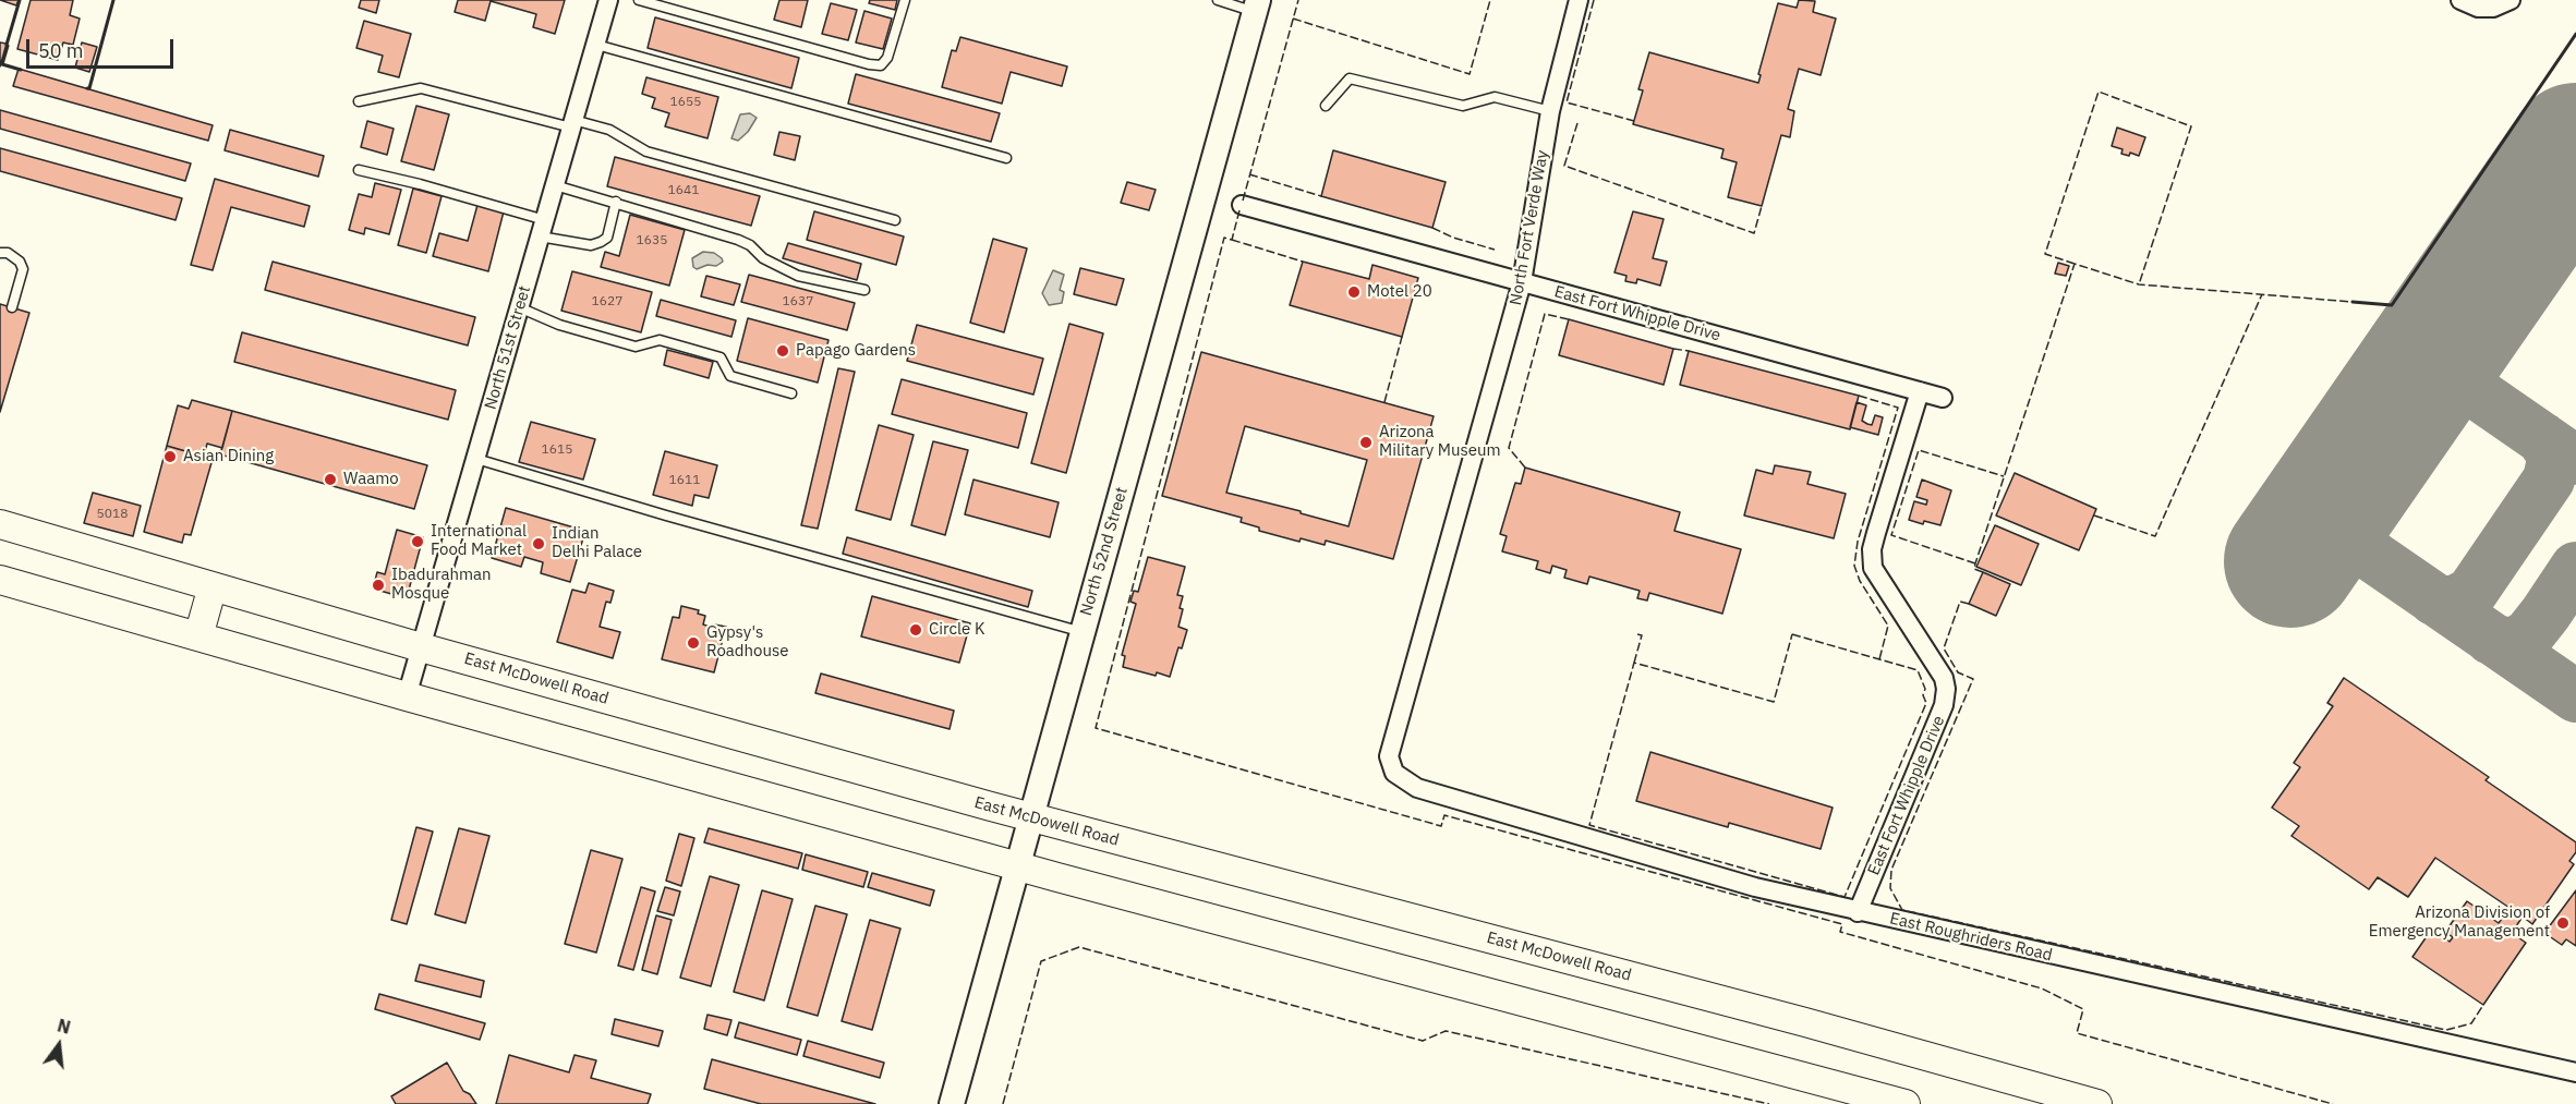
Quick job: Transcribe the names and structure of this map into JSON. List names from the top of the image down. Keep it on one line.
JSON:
{"streets":{"main road":["North 52nd Street","East McDowell Road"],"street":["North Fort Verde Way","East Fort Whipple Drive","North 51st Street","East Roughriders Road"]},"crossings":[["North Fort Verde Way","East Fort Whipple Drive"],["North Fort Verde Way","East Roughriders Road"],["East Fort Whipple Drive","East Roughriders Road"],["North 51st Street","East McDowell Road"],["North 52nd Street","East McDowell Road"]],"places":["Motel 20","Papago Gardens","Arizona Military Museum","Asian Dining","Waamo","International Food Market","Indian Delhi Palace","Ibadurahman Mosque","Circle K","Gypsy's Roadhouse","Arizona Division of Emergency Management"],"house_numbers":["1655","1641","1635","1627","1637","1615","1611","5018"],"scale_bar":"50 m","north":"top"}
